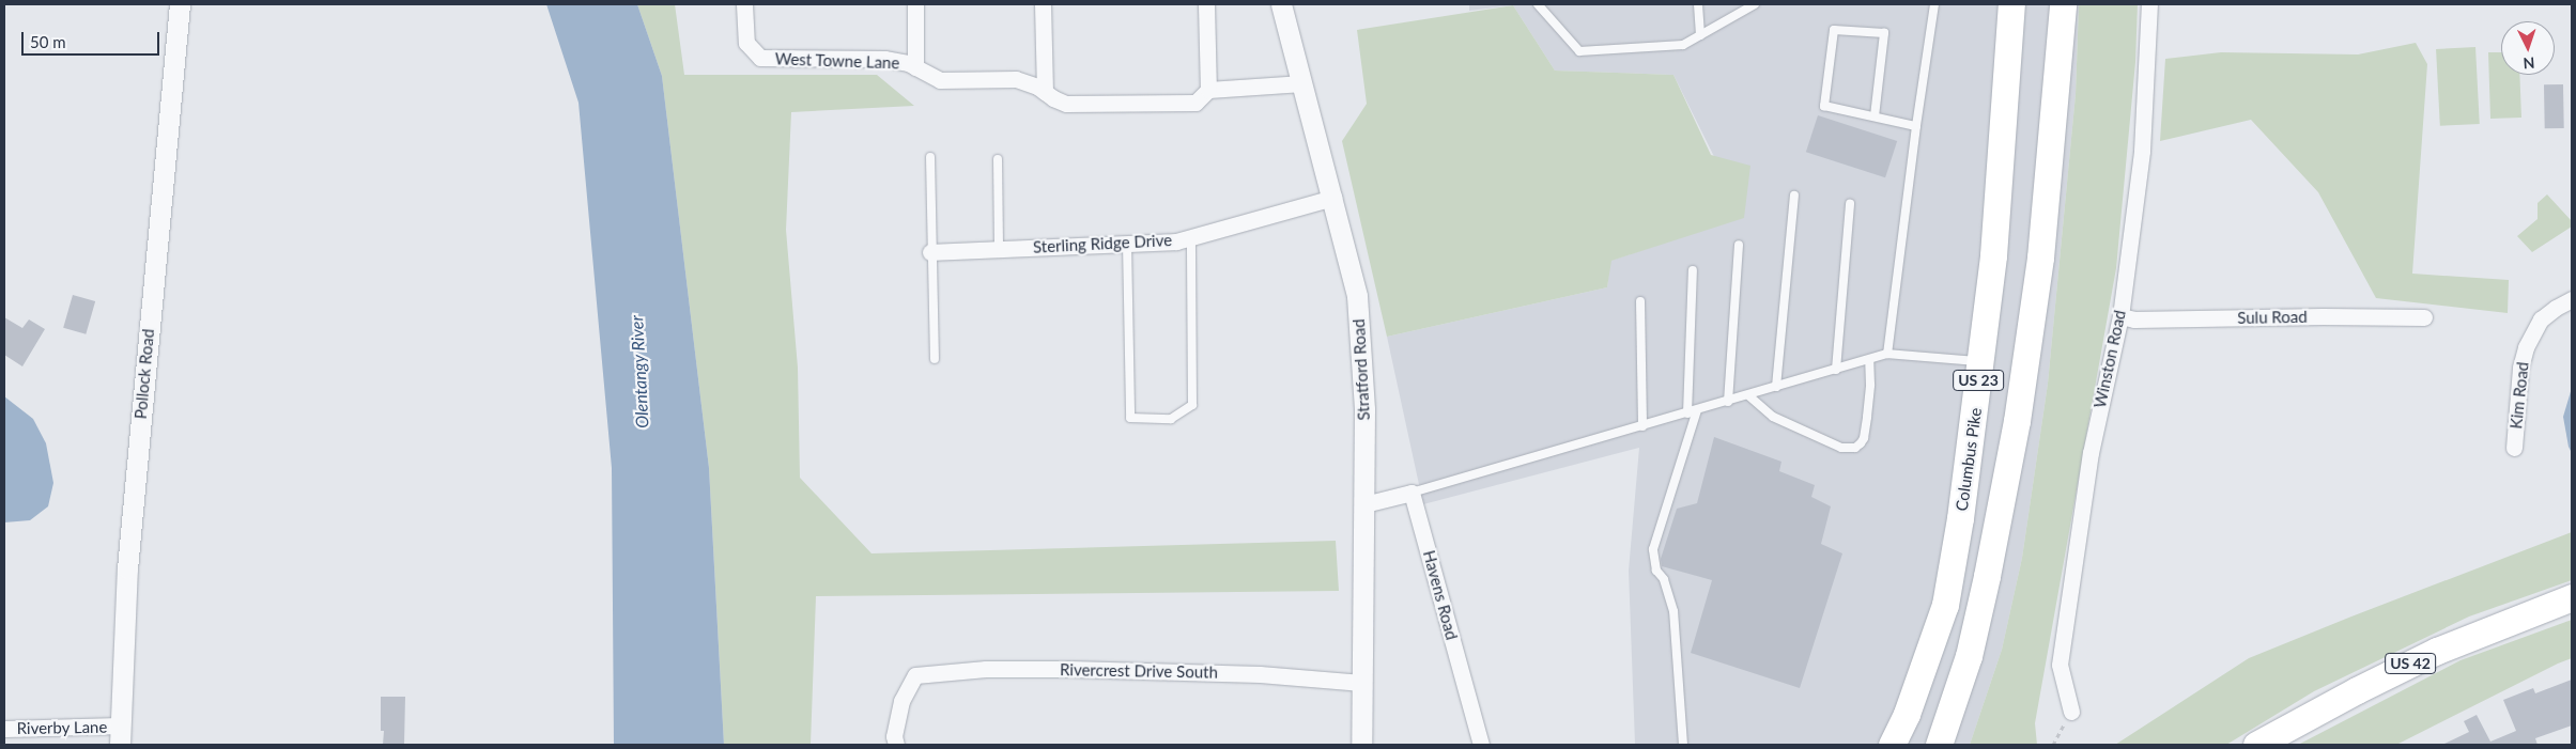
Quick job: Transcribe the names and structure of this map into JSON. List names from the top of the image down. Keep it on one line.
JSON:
{"streets":{"highway":["US 23","Columbus Pike","US 42"],"street":["West Towne Lane","Sterling Ridge Drive","Sulu Road","Winston Road","Stratford Road","Pollock Road","Kim Road","Havens Road","Rivercrest Drive South","Riverby Lane"]},"crossings":[["West Towne Lane","Stratford Road"],["Sterling Ridge Drive","Stratford Road"],["Sulu Road","Winston Road"],["Stratford Road","Rivercrest Drive South"],["Pollock Road","Riverby Lane"]],"water":["Olentangy River"],"scale_bar":"50 m","north":"bottom"}
